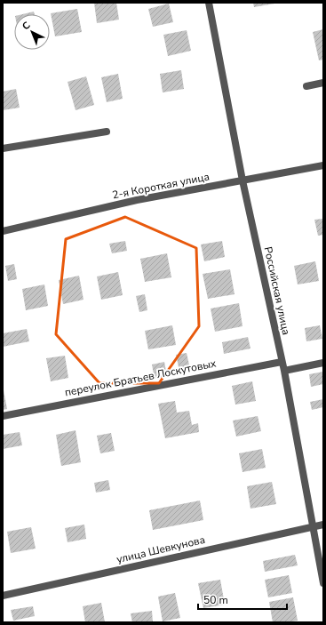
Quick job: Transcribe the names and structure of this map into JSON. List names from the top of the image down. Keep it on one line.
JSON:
{"streets":{"street":["2-я Короткая улица","Российская улица","переулок Братьев Лоскутовых","улица Шевкунова"]},"crossings":[["2-я Короткая улица","Российская улица"],["Российская улица","переулок Братьев Лоскутовых"],["Российская улица","улица Шевкунова"]],"scale_bar":"50 m","north":"top left"}
